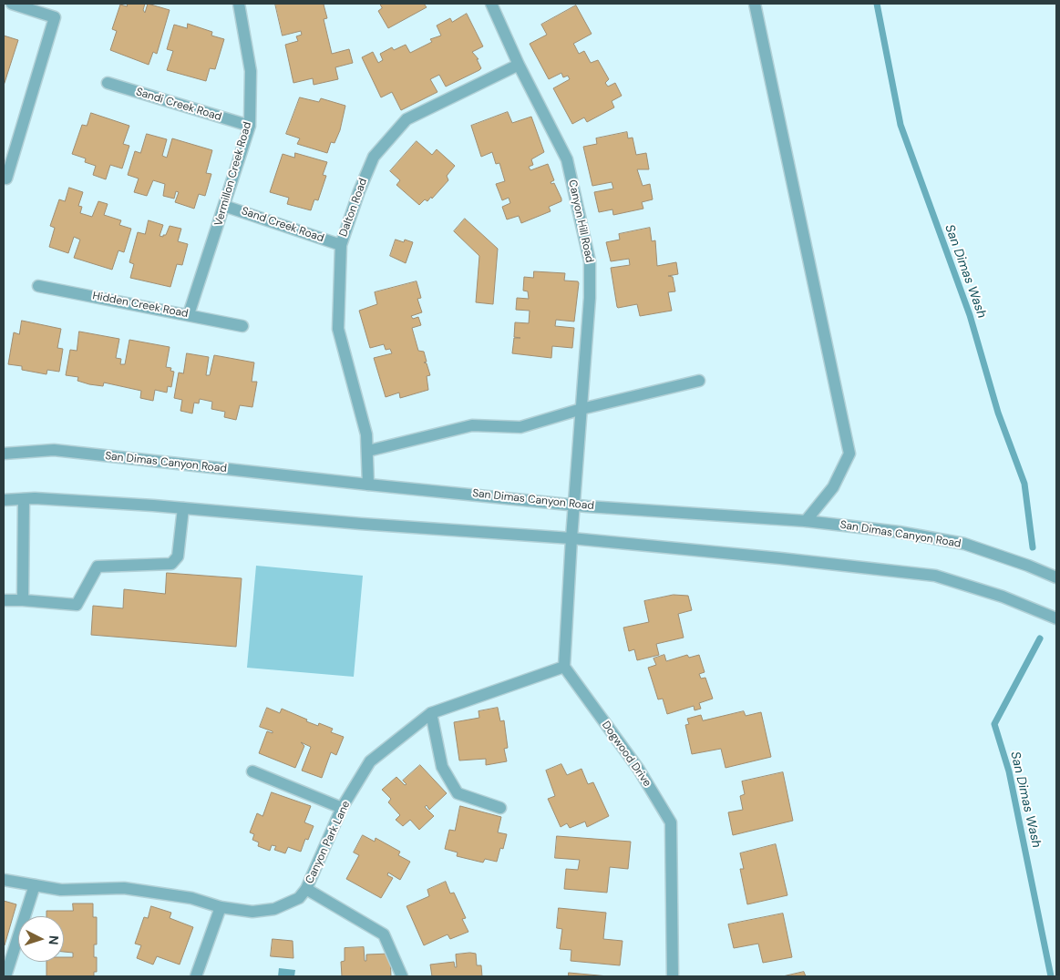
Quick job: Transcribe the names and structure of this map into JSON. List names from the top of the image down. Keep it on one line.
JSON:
{"streets":{"street":["Sandi Creek Road","Vermillon Creek Road","Dalton Road","Canyon Hill Road","Sand Creek Road","Hidden Creek Road","San Dimas Canyon Road","Dogwood Drive","Canyon Park Lane"]},"crossings":[["Sandi Creek Road","Vermillon Creek Road"],["Vermillon Creek Road","Sand Creek Road"],["Vermillon Creek Road","Hidden Creek Road"],["Dalton Road","Canyon Hill Road"],["Dalton Road","Sand Creek Road"],["Dalton Road","San Dimas Canyon Road"],["Canyon Hill Road","San Dimas Canyon Road"],["Dogwood Drive","Canyon Park Lane"]],"water":["San Dimas Wash"],"north":"right"}
